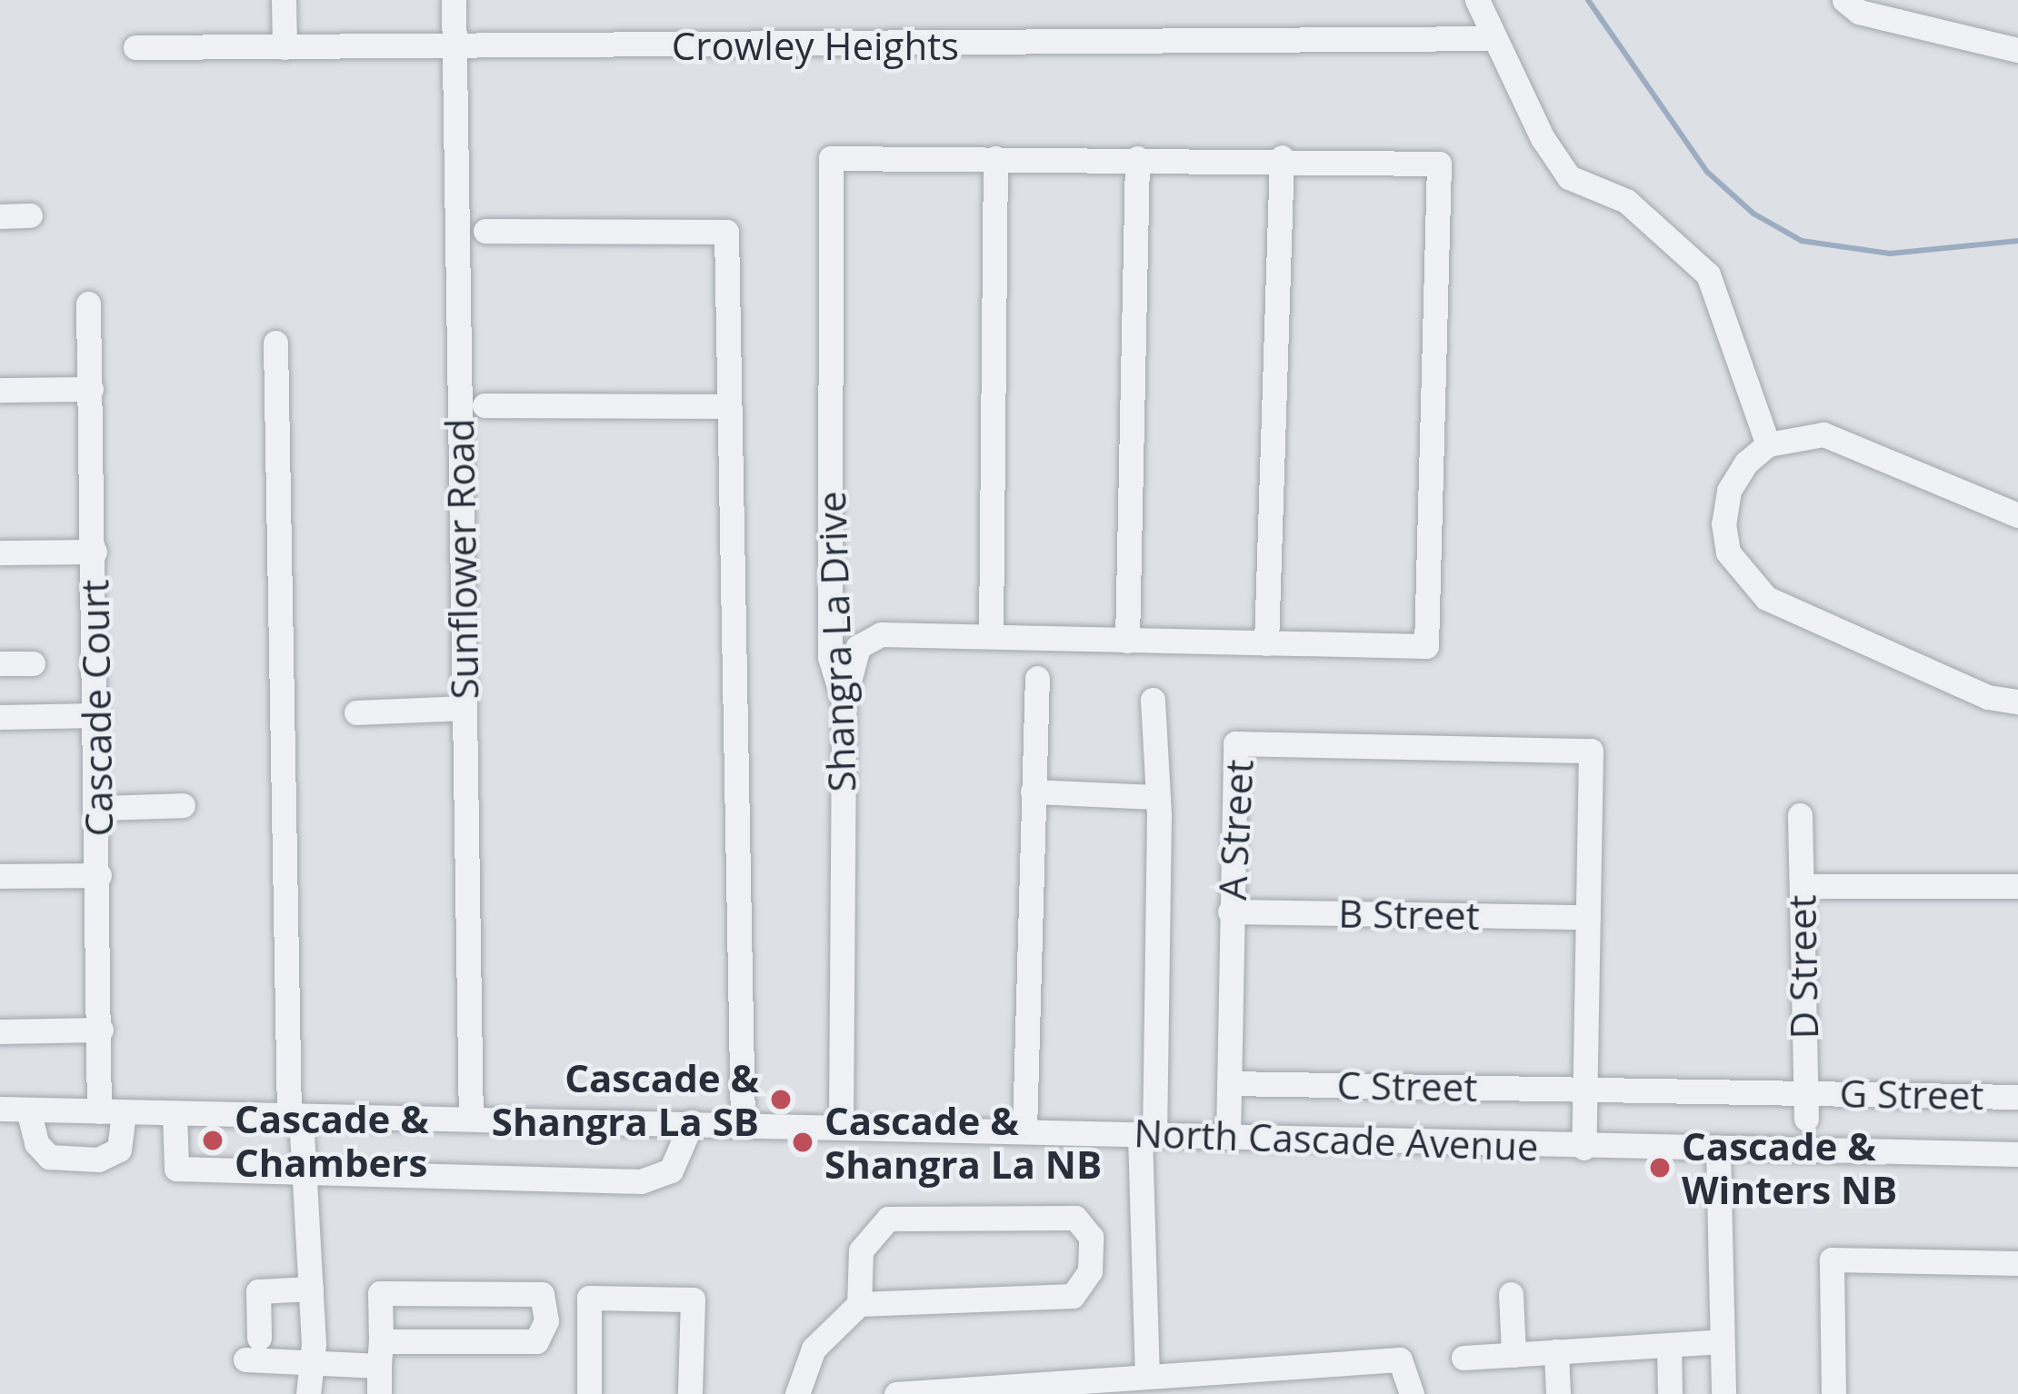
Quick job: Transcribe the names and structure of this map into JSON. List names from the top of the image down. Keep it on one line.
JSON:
{"streets":{"street":["Crowley Heights","Sunflower Road","Shangra La Drive","Cascade Court","A Street","B Street","D Street","C Street","G Street","North Cascade Avenue"]},"crossings":[["Crowley Heights","Sunflower Road"],["Sunflower Road","North Cascade Avenue"],["Shangra La Drive","North Cascade Avenue"],["Cascade Court","North Cascade Avenue"],["A Street","B Street"],["A Street","C Street"],["A Street","North Cascade Avenue"],["D Street","C Street"],["D Street","G Street"],["D Street","North Cascade Avenue"],["C Street","G Street"]],"places":["Cascade & Shangra La SB","Cascade & Chambers","Cascade & Shangra La NB","Cascade & Winters NB"]}
